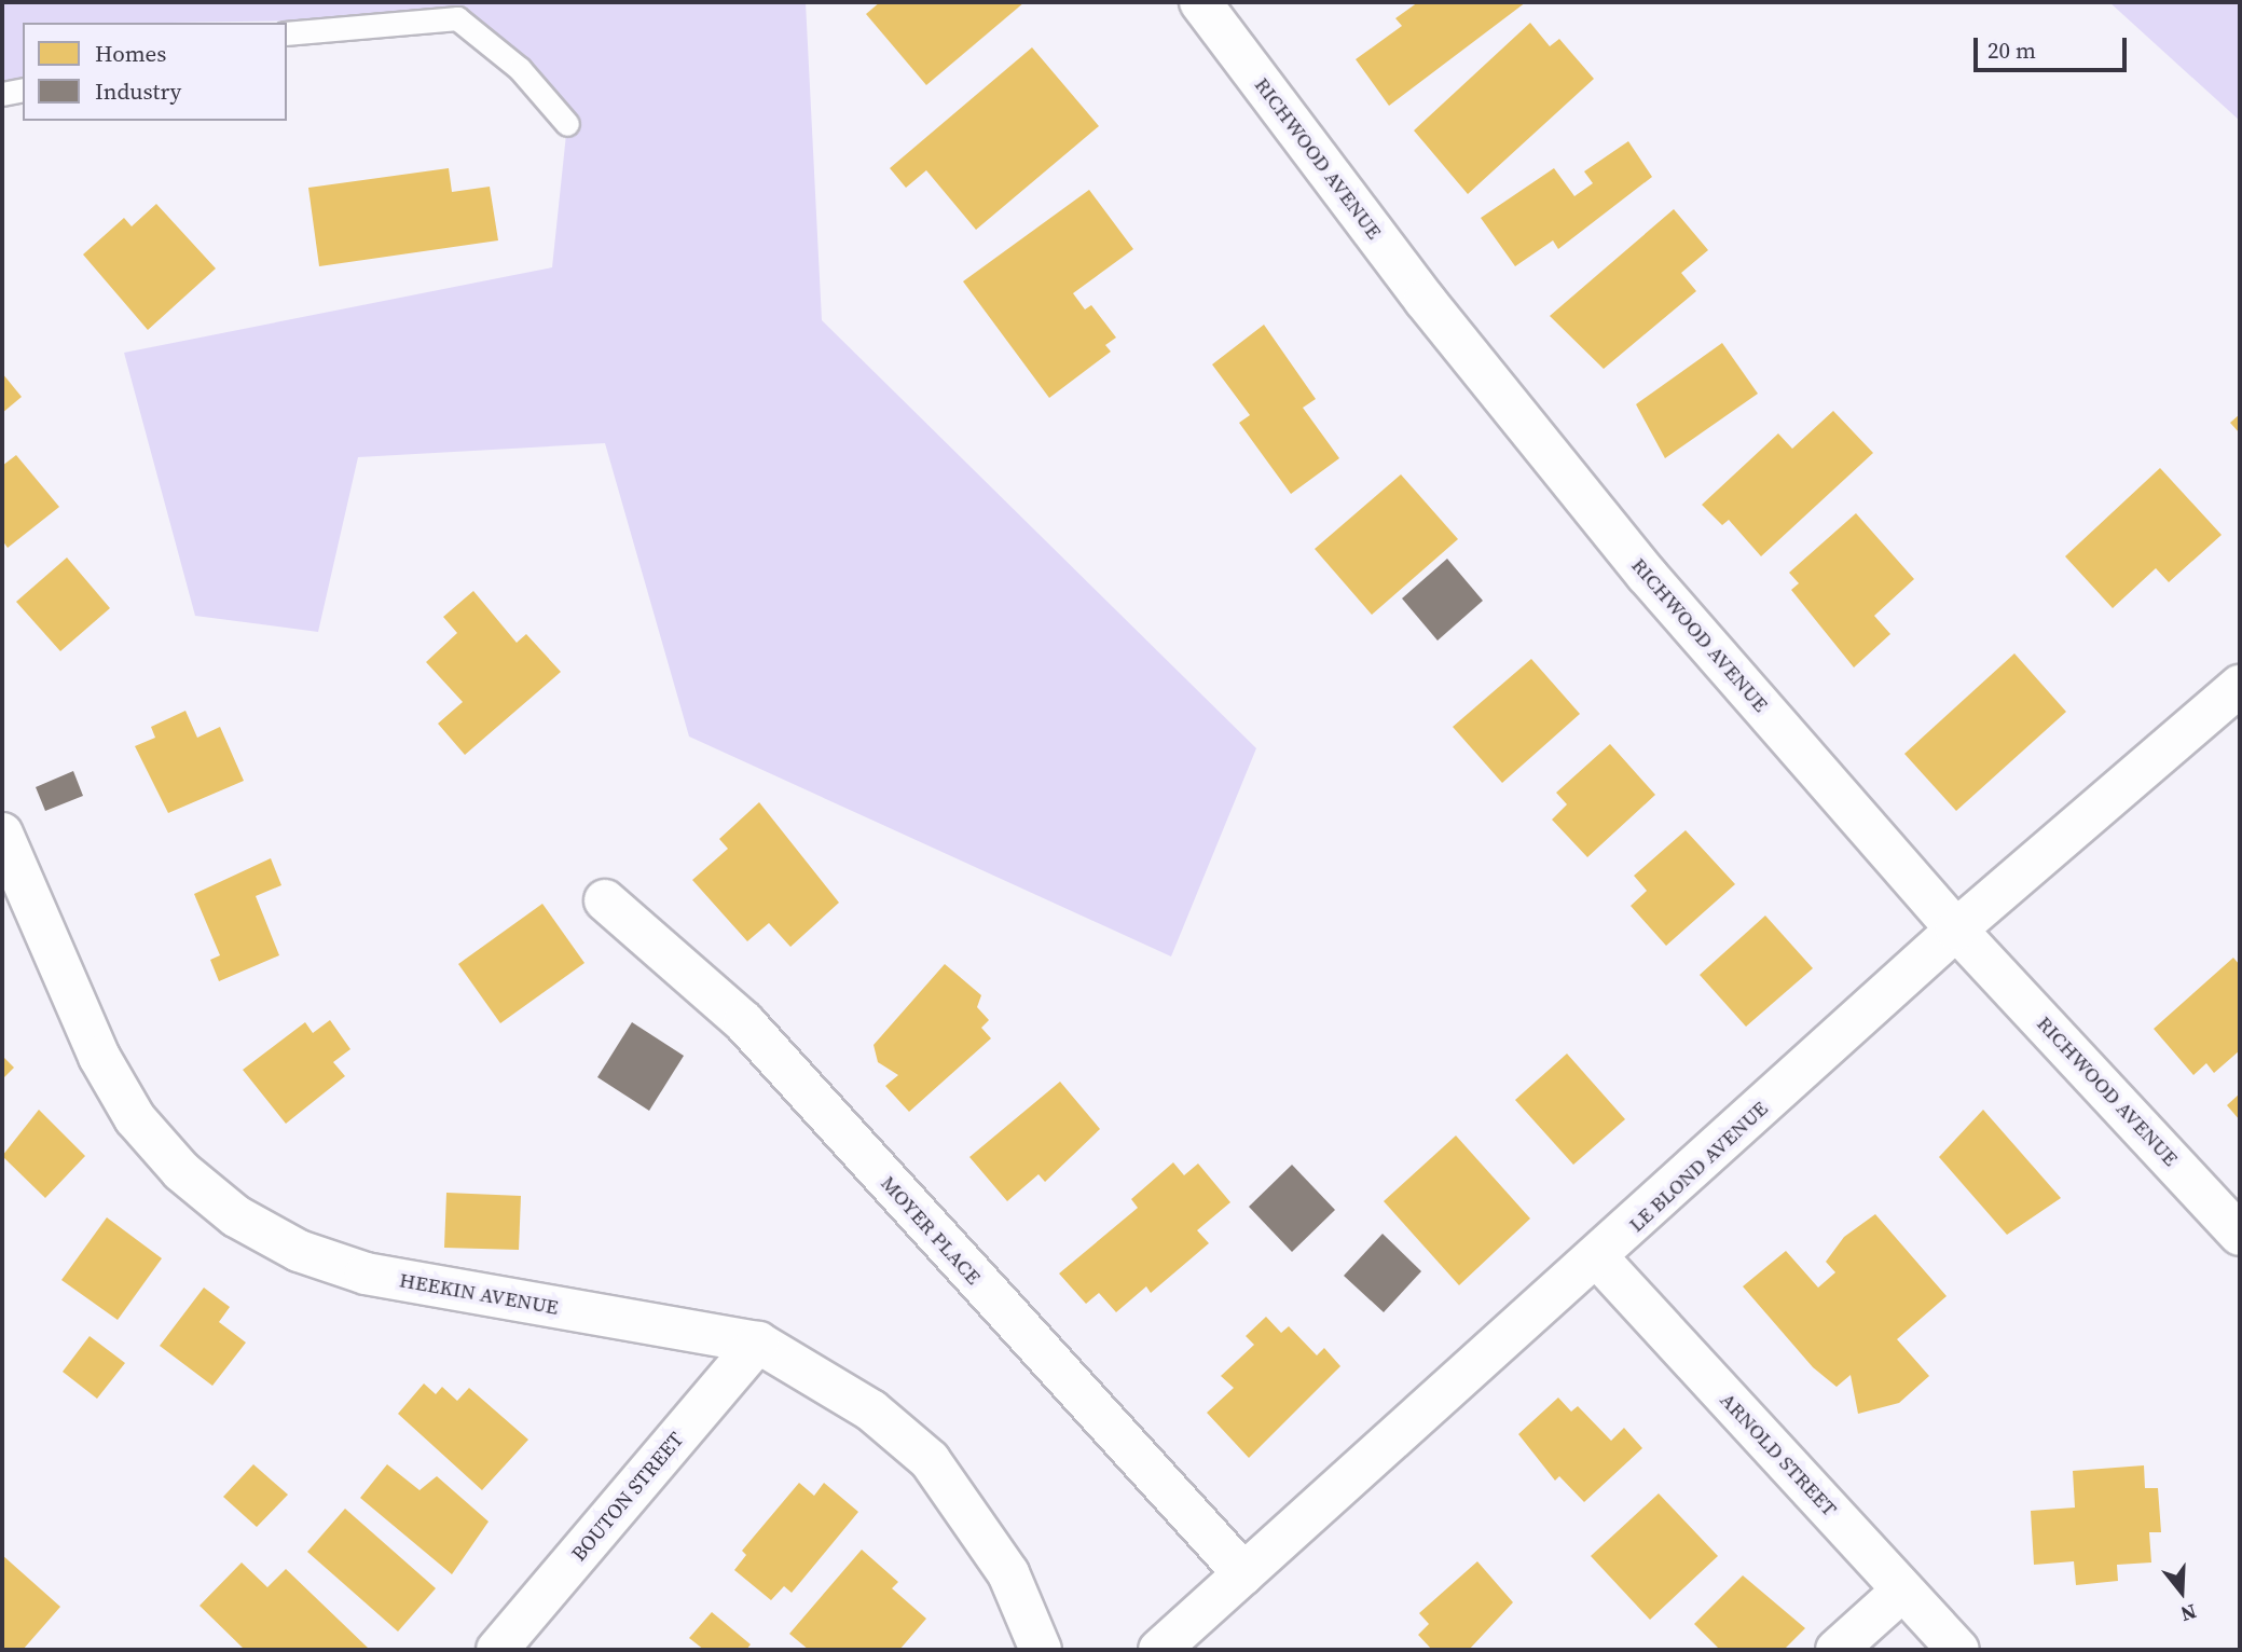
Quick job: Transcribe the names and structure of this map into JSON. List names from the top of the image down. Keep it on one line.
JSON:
{"streets":{"street":["RICHWOOD AVENUE","LE BLOND AVENUE","MOYER PLACE","HEEKIN AVENUE","ARNOLD STREET","BOUTON STREET"]},"crossings":[["RICHWOOD AVENUE","LE BLOND AVENUE"],["LE BLOND AVENUE","MOYER PLACE"],["LE BLOND AVENUE","ARNOLD STREET"],["HEEKIN AVENUE","BOUTON STREET"]],"legend":["Homes","Industry"],"scale_bar":"20 m","north":"bottom"}
